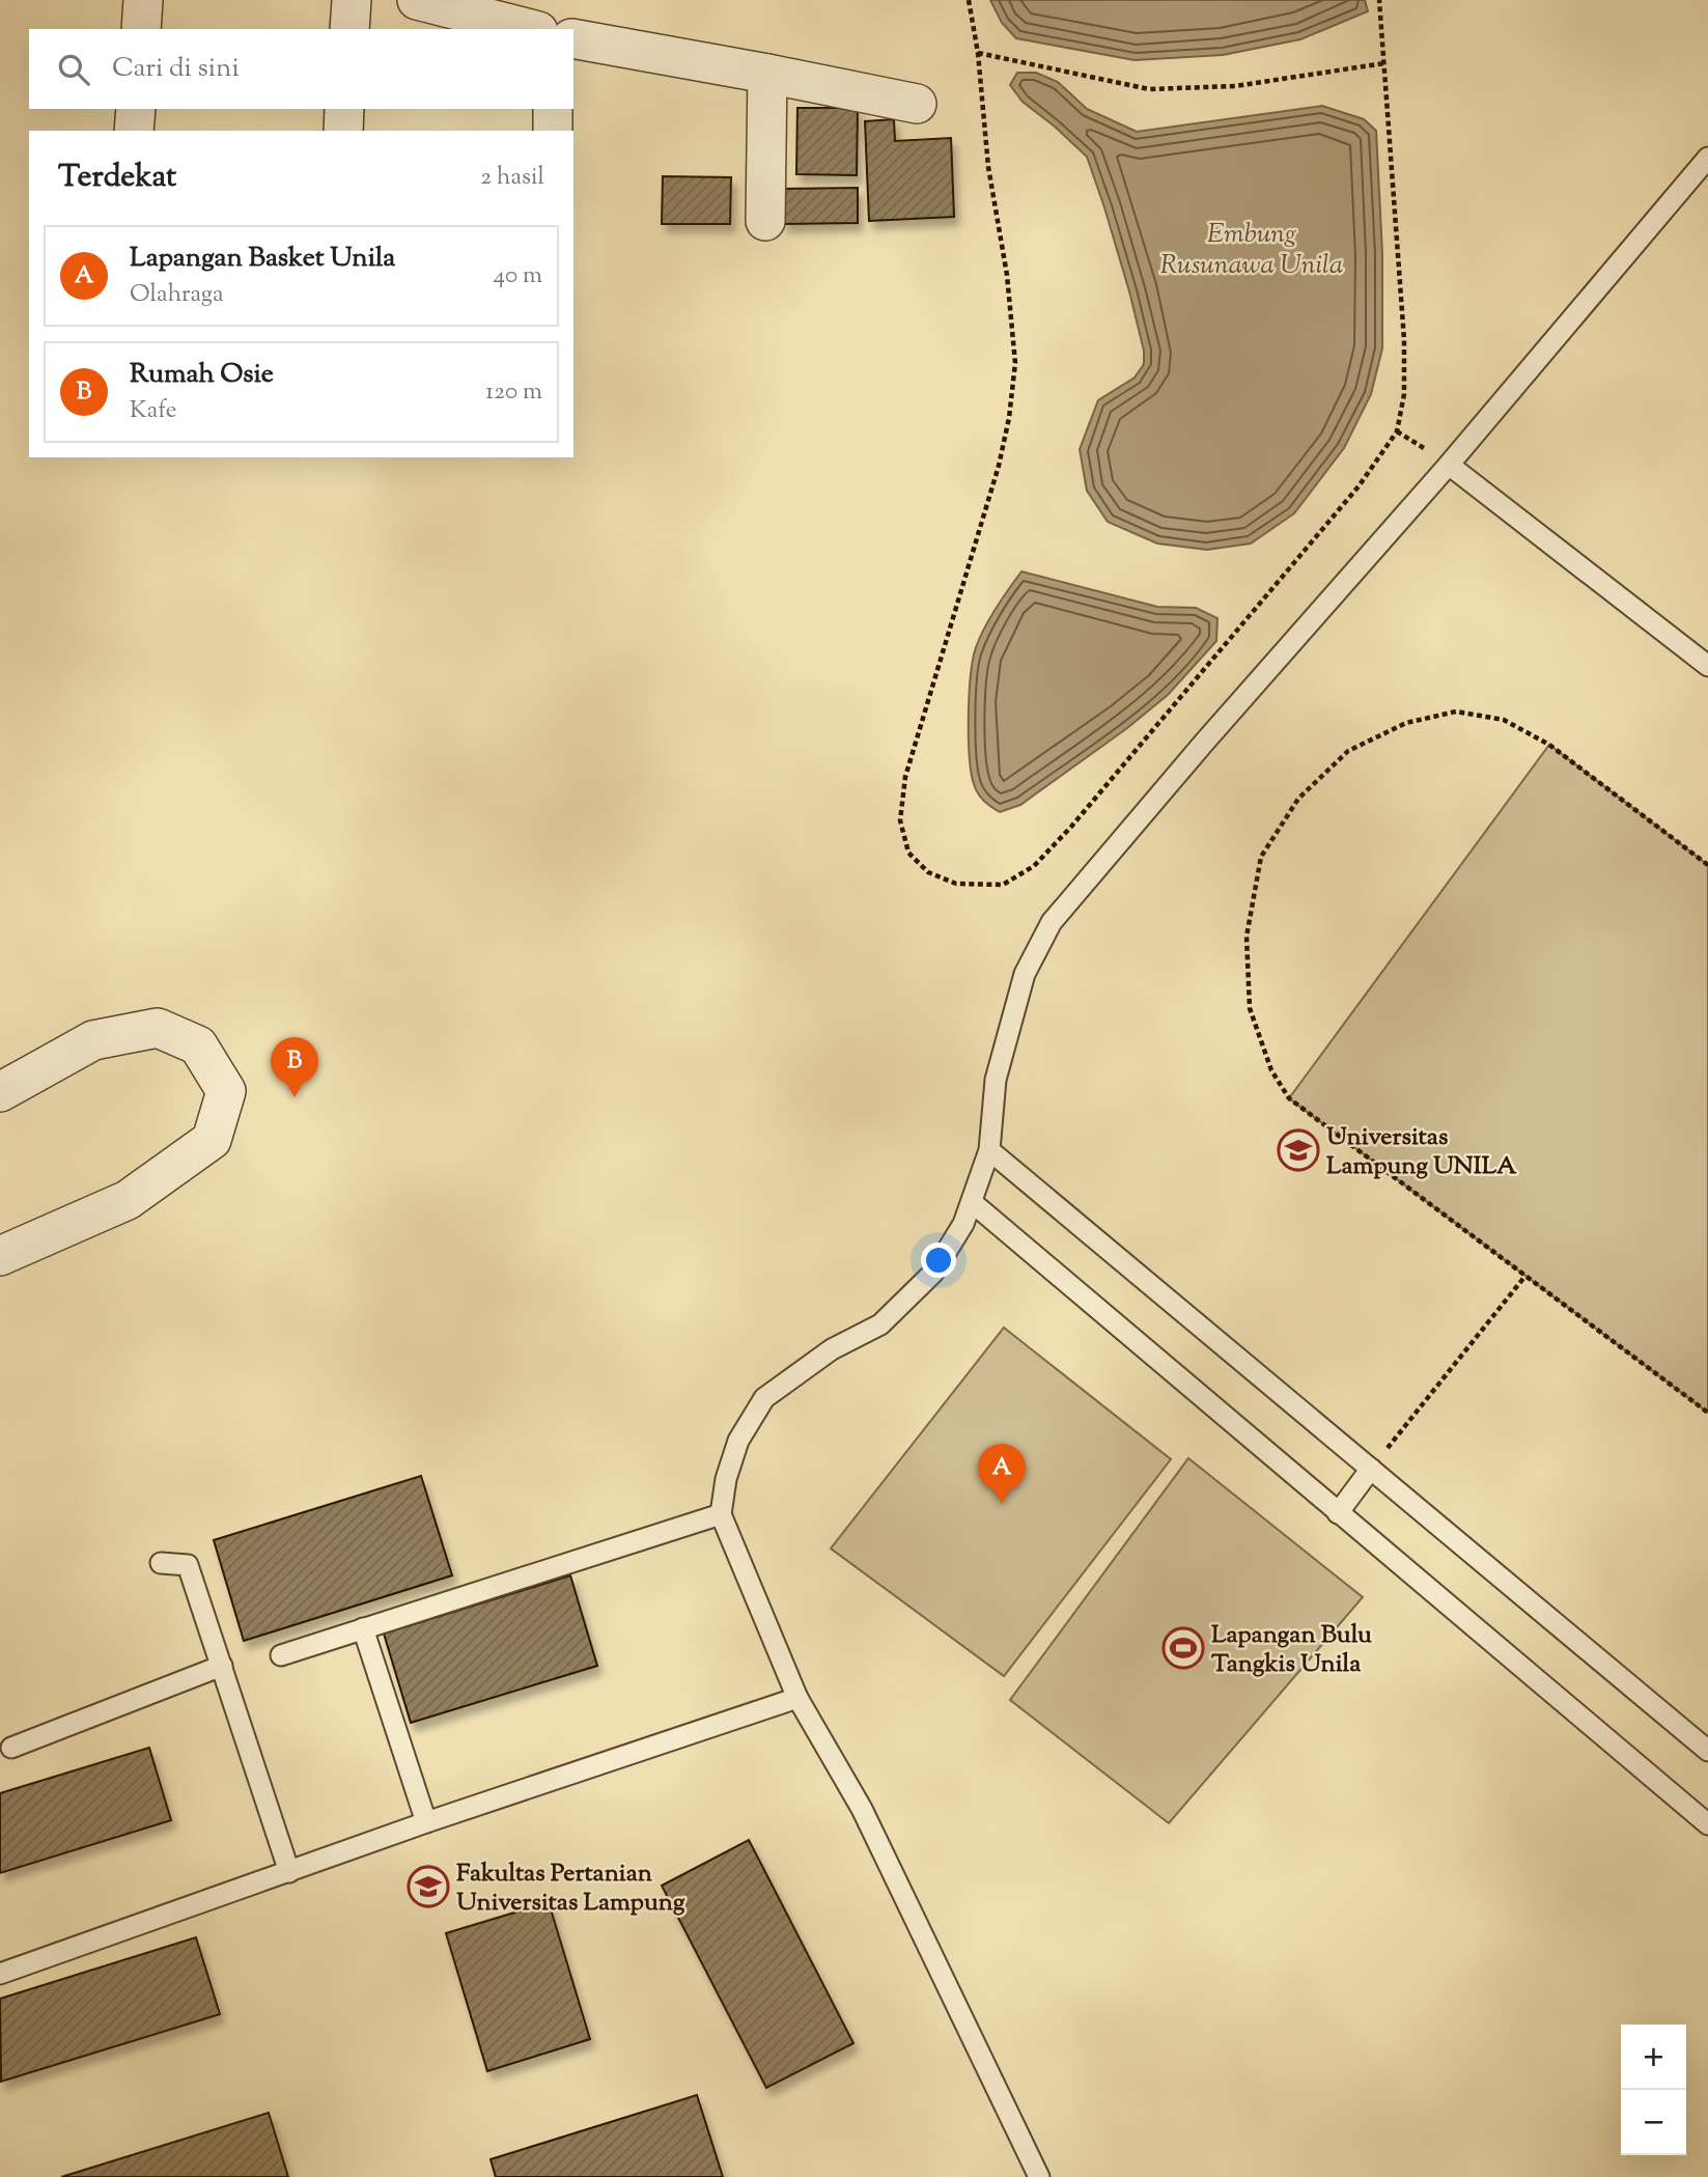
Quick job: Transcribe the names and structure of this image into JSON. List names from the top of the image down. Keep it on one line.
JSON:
{"water":["Embung Rusunawa Unila"],"places":{"school or university":["Universitas Lampung UNILA","Fakultas Pertanian Universitas Lampung"],"sports":["Lapangan Bulu Tangkis Unila"]},"page":{"search":"Cari di sini","heading":["Terdekat","2 hasil"],"list":[{"mark":"A","name":"Lapangan Basket Unila","note":"Olahraga","value":"40 m"},{"mark":"B","name":"Rumah Osie","note":"Kafe","value":"120 m"}],"pins":["B","A"],"map_buttons":["+","−"]}}
